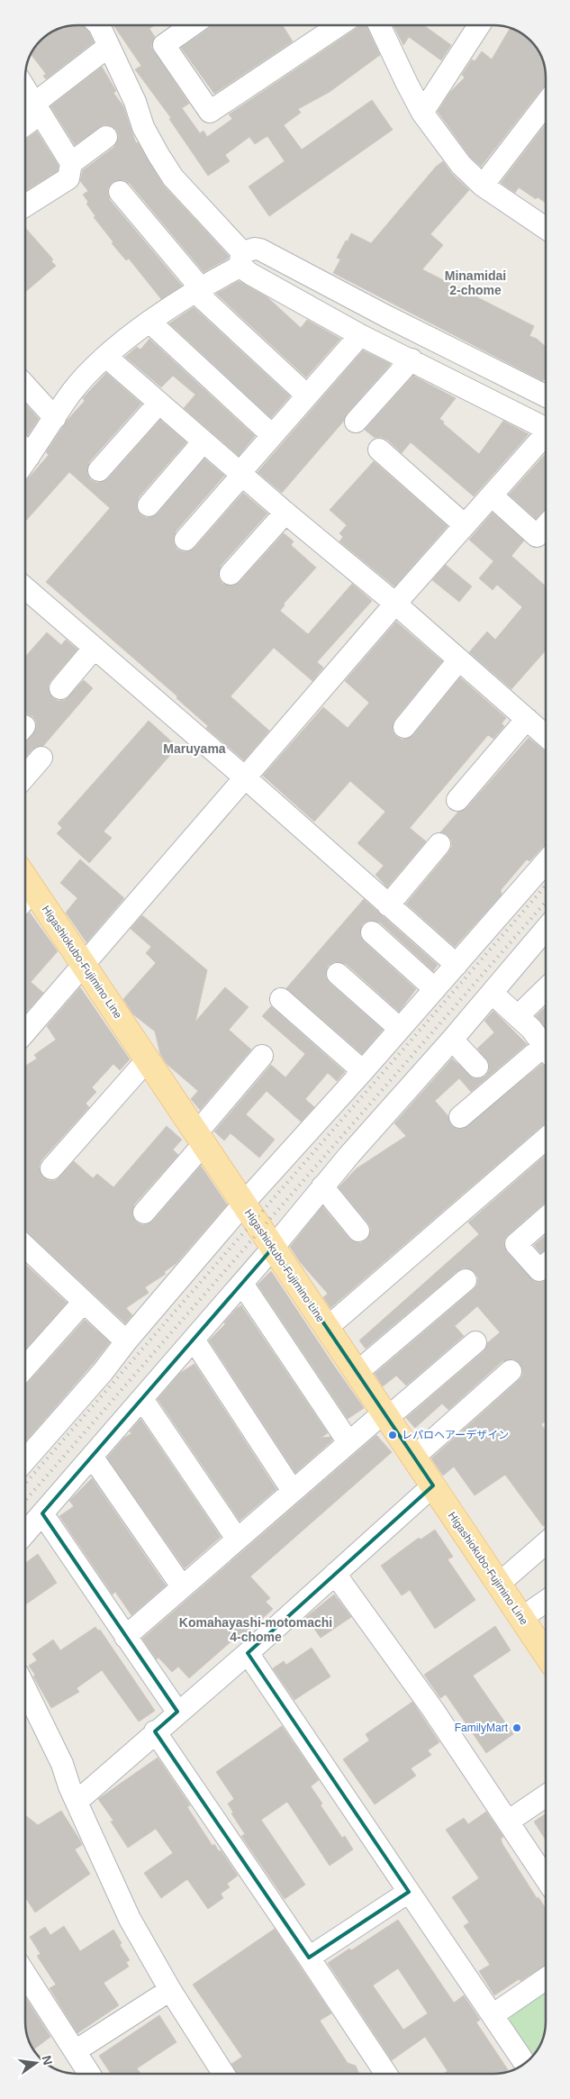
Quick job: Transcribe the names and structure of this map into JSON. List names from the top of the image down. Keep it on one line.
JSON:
{"streets":{"main road":["Higashiokubo-Fujimino Line"]},"districts":["Minamidai 2-chome","Maruyama","Komahayashi-motomachi 4-chome"],"places":["レパロヘアーデザイン","FamilyMart"],"north":"right"}
